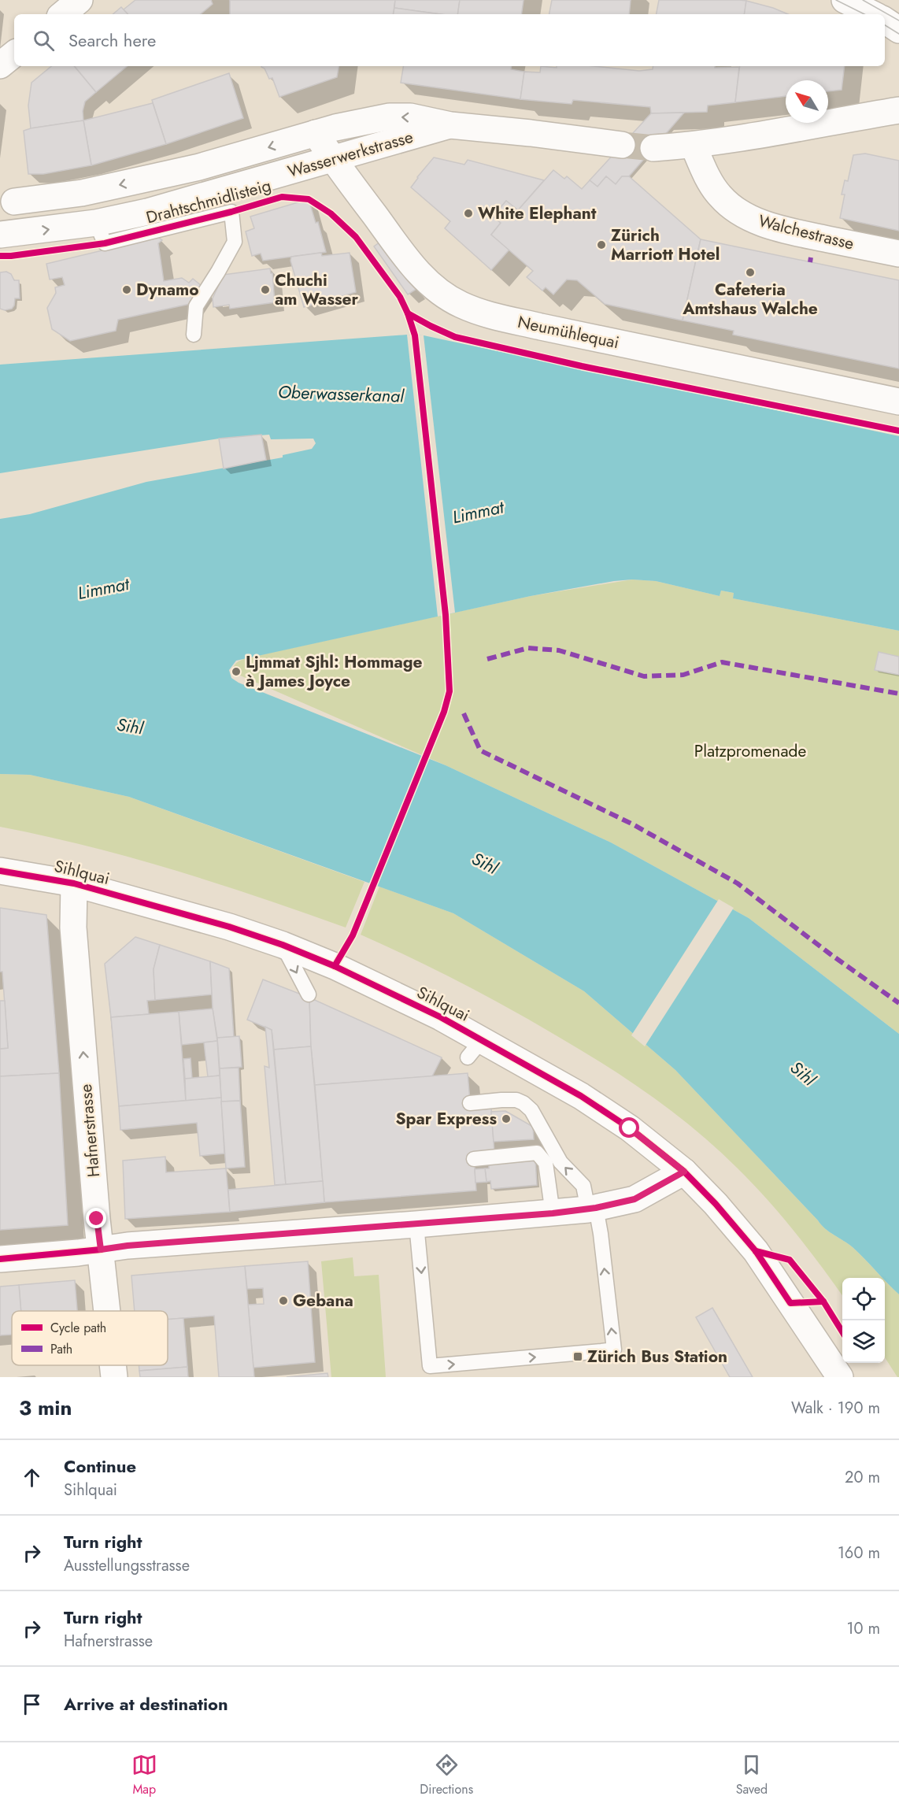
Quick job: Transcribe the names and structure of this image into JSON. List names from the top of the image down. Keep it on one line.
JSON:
{"streets":{"street":["Wasserwerkstrasse","Walchestrasse","Neumühlequai","Sihlquai","Hafnerstrasse"],"lane":["Drahtschmidlisteig"]},"crossings":[["Wasserwerkstrasse","Drahtschmidlisteig"],["Wasserwerkstrasse","Neumühlequai"],["Sihlquai","Hafnerstrasse"]],"one_way":["Hafnerstrasse"],"water":["Oberwasserkanal","Limmat","Sihl"],"parks":["Platzpromenade"],"places":{"other":["White Elephant","Zürich Marriott Hotel","Cafeteria Amtshaus Walche","Dynamo","Chuchi am Wasser","Ljmmat Sjhl: Hommage à James Joyce","Spar Express","Gebana"],"transit":["Zürich Bus Station"]},"legend":["Cycle path","Path"],"north":"top left","page":{"search":"Search here","heading":["3 min","Walk · 190 m"],"list":[["Continue","Sihlquai","20 m"],["Turn right","Ausstellungsstrasse","160 m"],["Turn right","Hafnerstrasse","10 m"],"Arrive at destination"],"nav":["Map","Directions","Saved"]}}
